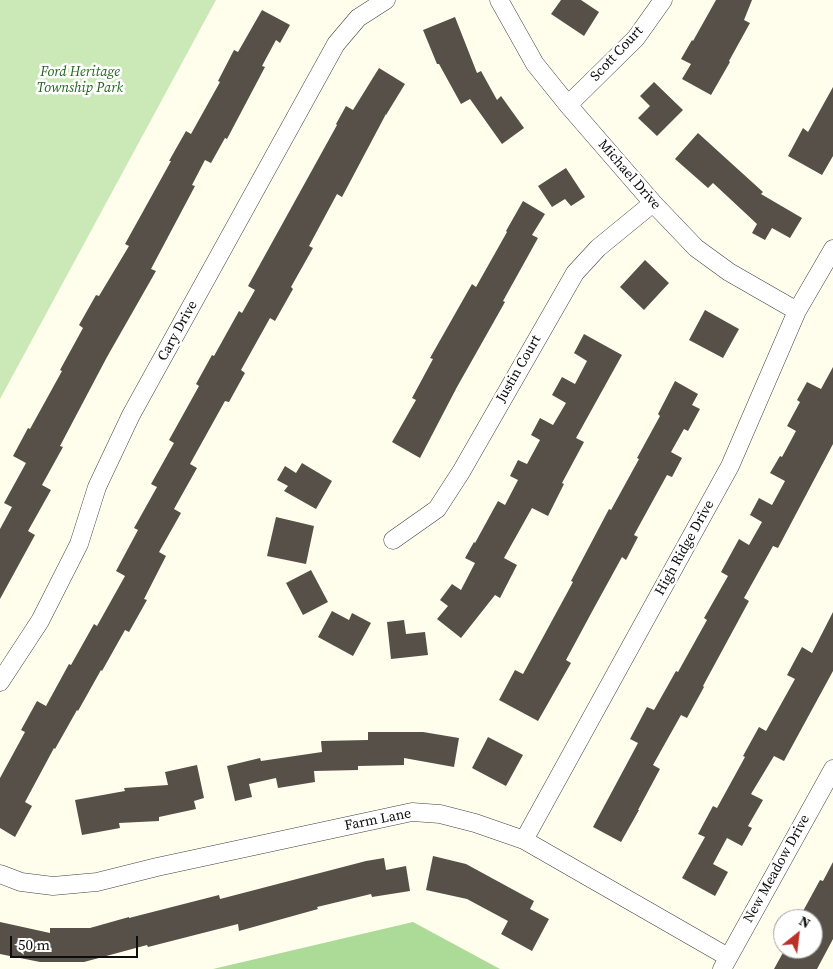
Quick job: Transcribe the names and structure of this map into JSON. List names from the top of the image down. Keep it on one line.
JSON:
{"streets":{"street":["Scott Court","Michael Drive","Cary Drive","Justin Court","High Ridge Drive","Farm Lane","New Meadow Drive"]},"crossings":[["Scott Court","Michael Drive"],["Michael Drive","Justin Court"],["Michael Drive","High Ridge Drive"],["High Ridge Drive","Farm Lane"],["Farm Lane","New Meadow Drive"]],"parks":["Ford Heritage Township Park"],"scale_bar":"50 m","north":"top right"}
